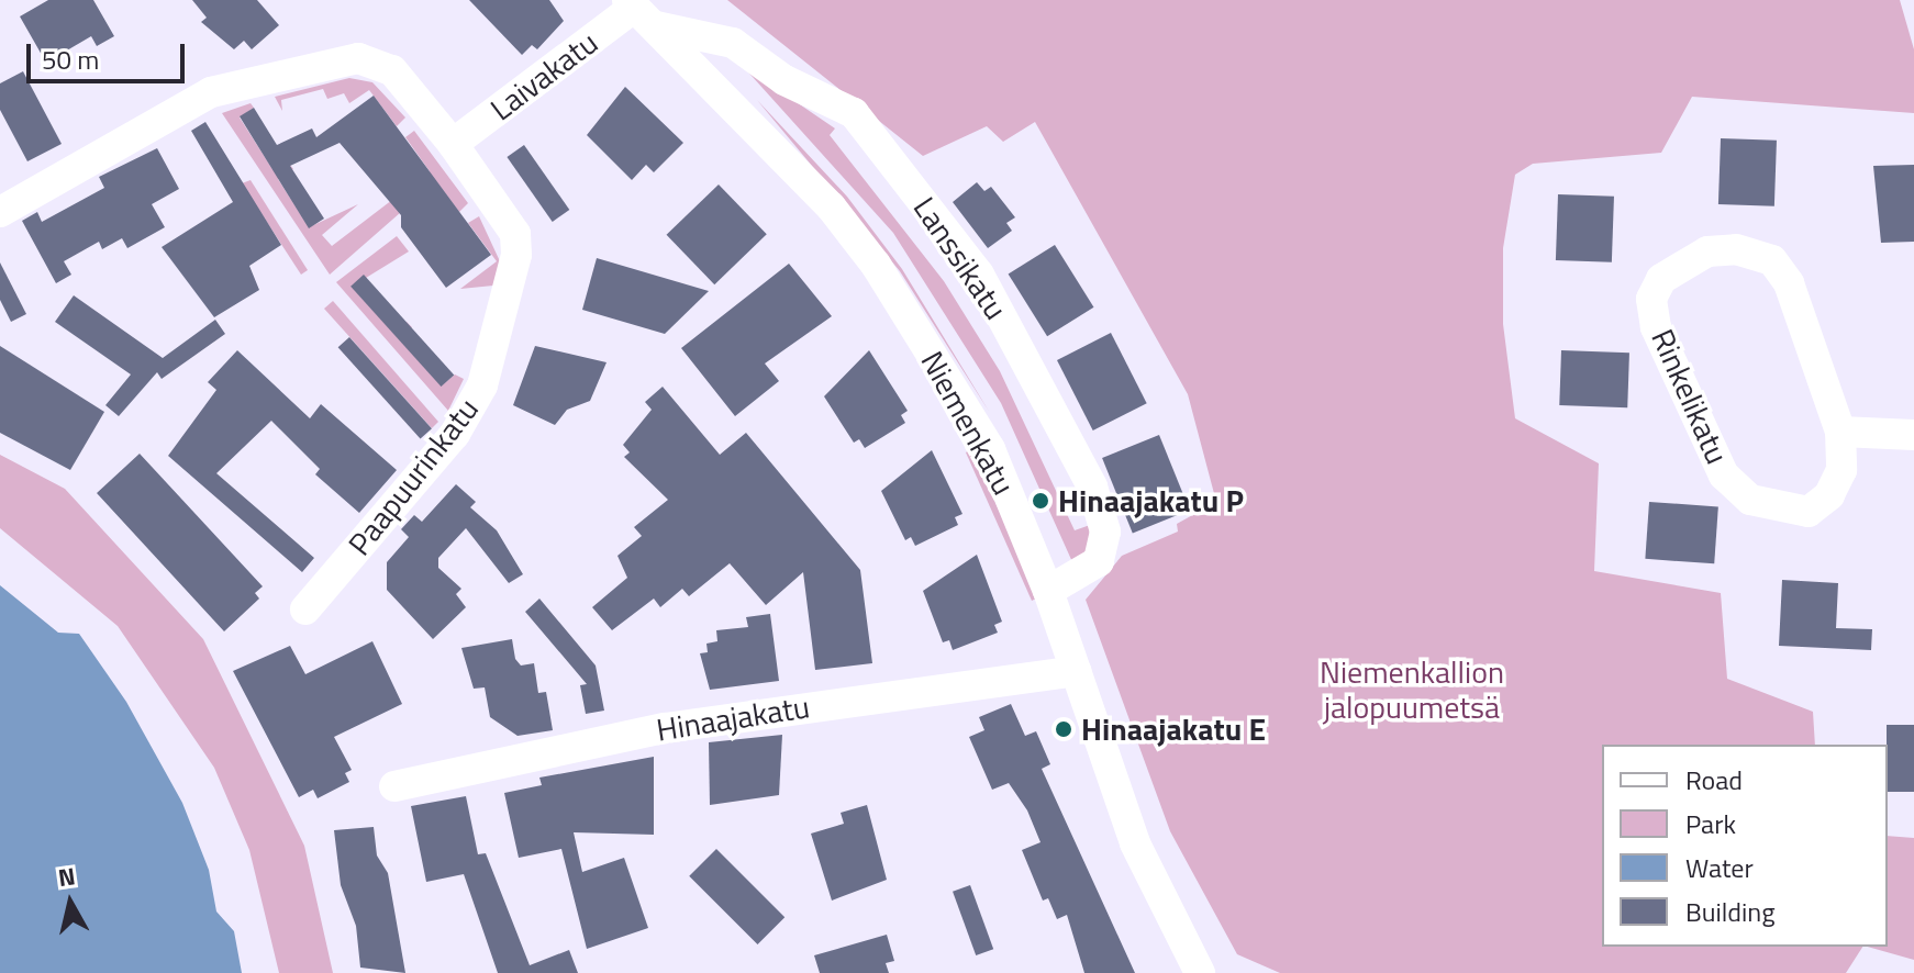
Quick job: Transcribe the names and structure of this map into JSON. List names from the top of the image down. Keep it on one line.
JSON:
{"streets":{"street":["Laivakatu","Lanssikatu","Rinkelikatu","Niemenkatu","Paapuurinkatu","Hinaajakatu"]},"crossings":[["Laivakatu","Lanssikatu"],["Laivakatu","Niemenkatu"],["Laivakatu","Paapuurinkatu"],["Lanssikatu","Niemenkatu"],["Niemenkatu","Hinaajakatu"]],"parks":["Niemenkallion jalopuumetsä"],"places":["Hinaajakatu P","Hinaajakatu E"],"legend":["Road","Park","Water","Building"],"scale_bar":"50 m","north":"top"}
